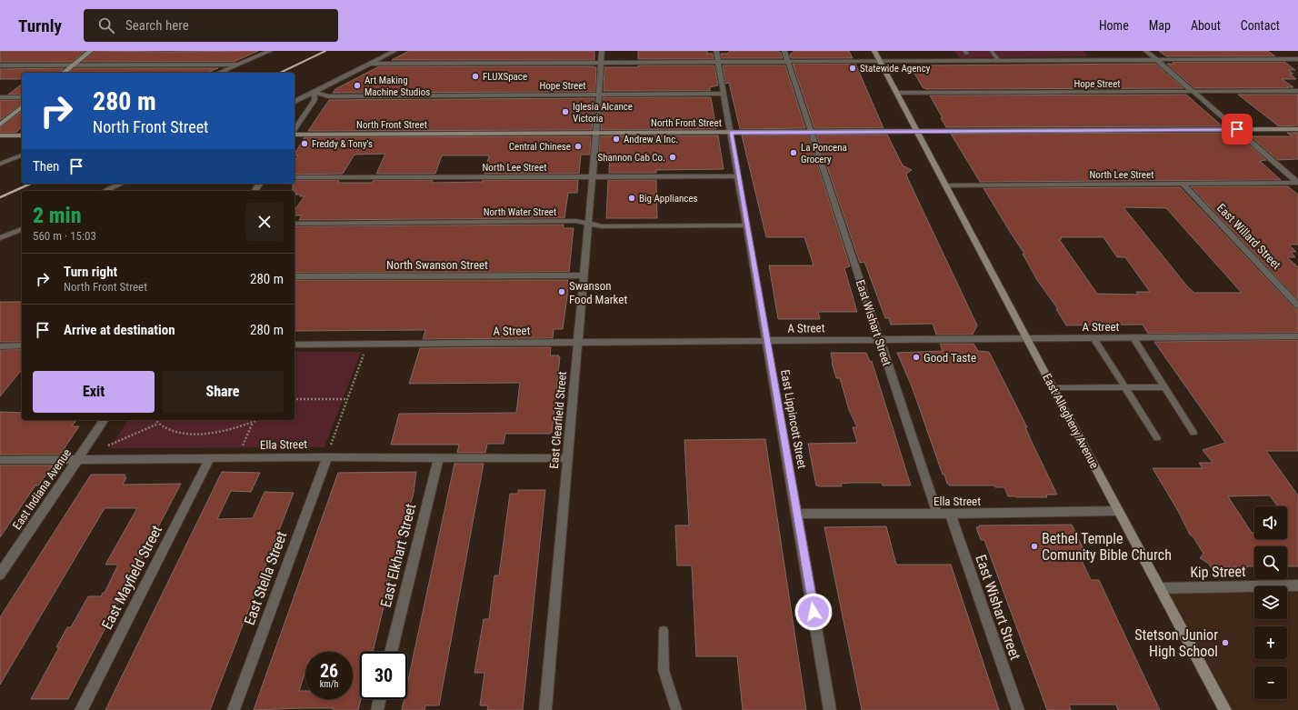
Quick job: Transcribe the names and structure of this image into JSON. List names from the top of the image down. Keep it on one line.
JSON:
{"streets":{"street":["Hope Street","North Front Street","North Lee Street","North Water Street","East Willard Street","North Swanson Street","East Wishart Street","A Street","East Lippincott Street","East Clearfield Street","East Allegheny Avenue","Ella Street","East Indiana Avenue","East Elkhart Street","Kip Street","East Mayfield Street","East Stella Street"]},"crossings":[["Hope Street","East Lippincott Street"],["Hope Street","East Clearfield Street"],["Hope Street","East Allegheny Avenue"],["North Front Street","East Wishart Street"],["North Front Street","East Lippincott Street"],["North Front Street","East Clearfield Street"],["North Front Street","East Allegheny Avenue"],["North Lee Street","East Willard Street"],["North Lee Street","East Lippincott Street"],["North Lee Street","East Clearfield Street"],["North Lee Street","East Allegheny Avenue"],["North Water Street","East Lippincott Street"],["North Water Street","East Clearfield Street"],["North Swanson Street","East Clearfield Street"],["East Wishart Street","A Street"],["East Wishart Street","Ella Street"],["A Street","East Lippincott Street"],["A Street","East Clearfield Street"],["A Street","East Allegheny Avenue"],["East Lippincott Street","Ella Street"],["East Clearfield Street","Ella Street"],["East Allegheny Avenue","Ella Street"],["East Allegheny Avenue","Kip Street"],["Ella Street","East Indiana Avenue"],["Ella Street","East Elkhart Street"],["Ella Street","East Mayfield Street"],["Ella Street","East Stella Street"]],"places":["Statewide Agency","FLUXSpace","Art Making Machine Studios","Iglesia Alcance Victoria","Andrew A Inc.","Freddy & Tony's","Central Chinese","La Poncena Grocery","Shannon Cab Co.","Big Appliances","Swanson Food Market","Good Taste","Bethel Temple Comunity Bible Church","Stetson Junior High School"],"page":{"header":"Turnly","search":"Search here","nav":["Home","Map","About","Contact"],"turn":["280 m","North Front Street"],"then":"Then","heading":["2 min","560 m · 15:03"],"list":[{"name":"Turn right","note":"North Front Street","value":"280 m"},{"name":"Arrive at destination","value":"280 m"}],"buttons":["Exit","Share"],"map_buttons":["+","−"],"speed":"26 km/h","limit":"30"}}
